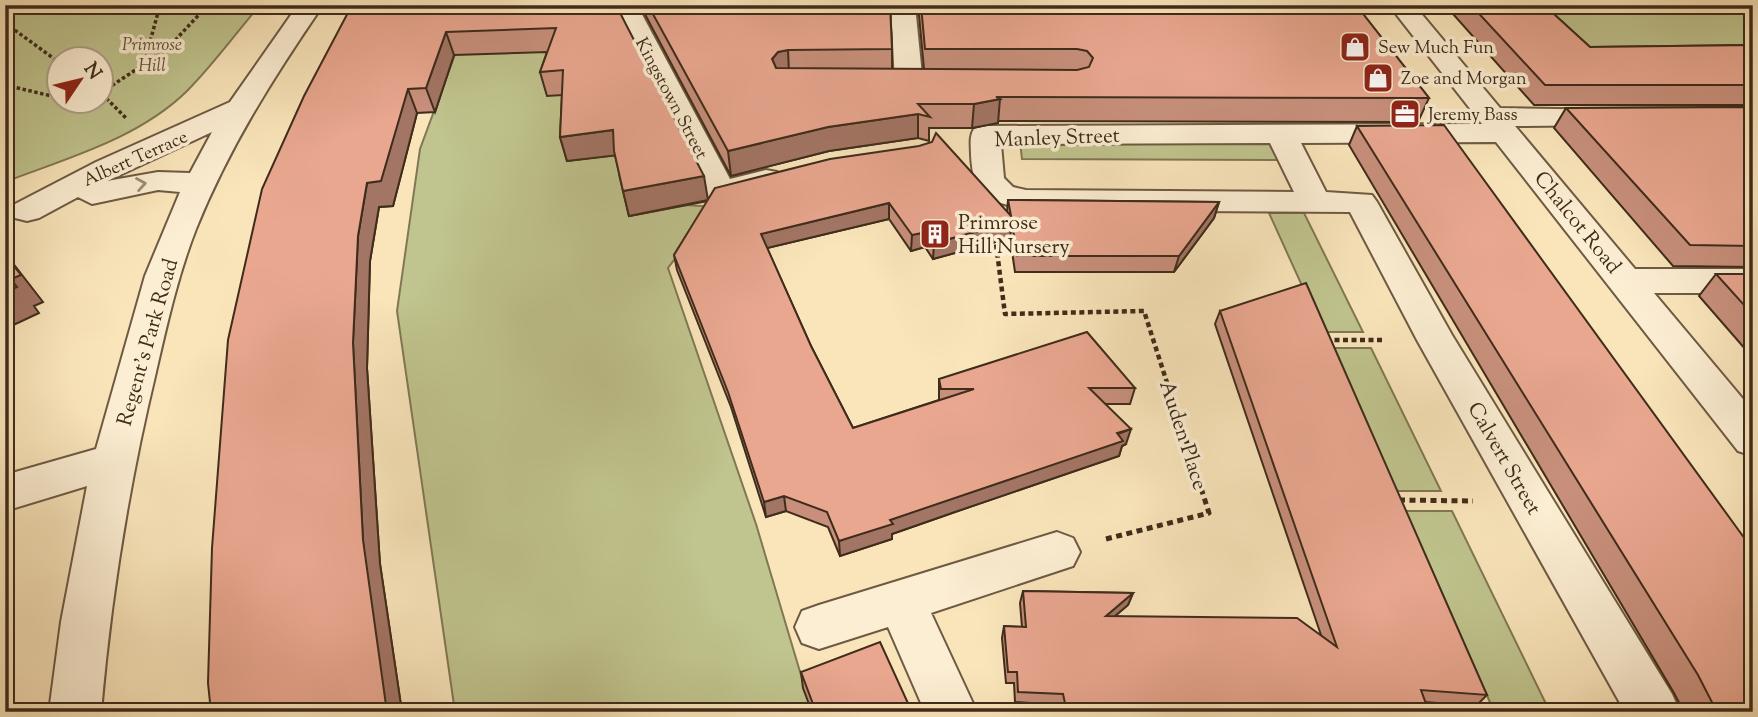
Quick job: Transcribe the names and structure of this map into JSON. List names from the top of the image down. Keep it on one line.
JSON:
{"streets":{"street":["Kingstown Street","Manley Street","Albert Terrace","Chalcot Road","Regent's Park Road","Calvert Street"],"path":["Auden Place"]},"crossings":[["Manley Street","Chalcot Road"],["Manley Street","Auden Place"],["Manley Street","Calvert Street"],["Albert Terrace","Regent's Park Road"]],"parks":["Primrose Hill"],"places":{"shop":["Sew Much Fun","Zoe and Morgan"],"office":["Jeremy Bass"],"building":["Primrose Hill Nursery"]},"north":"top right"}
